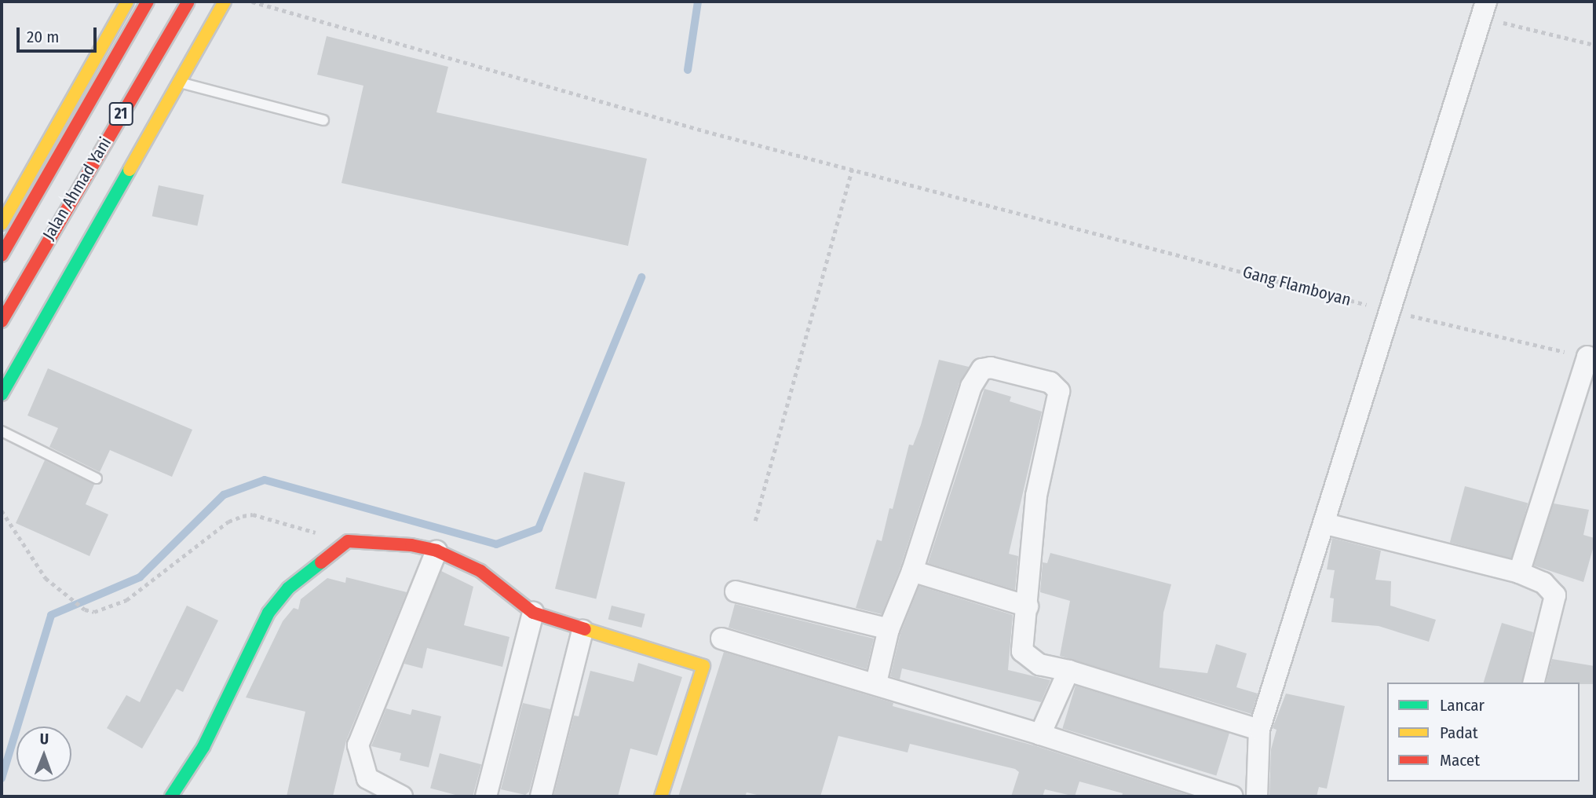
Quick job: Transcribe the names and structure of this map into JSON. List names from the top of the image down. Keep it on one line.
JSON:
{"streets":{"main road":["21","Jalan Ahmad Yani"],"path":["Gang Flamboyan"]},"legend":["Lancar","Padat","Macet"],"scale_bar":"20 m","north":"top"}
